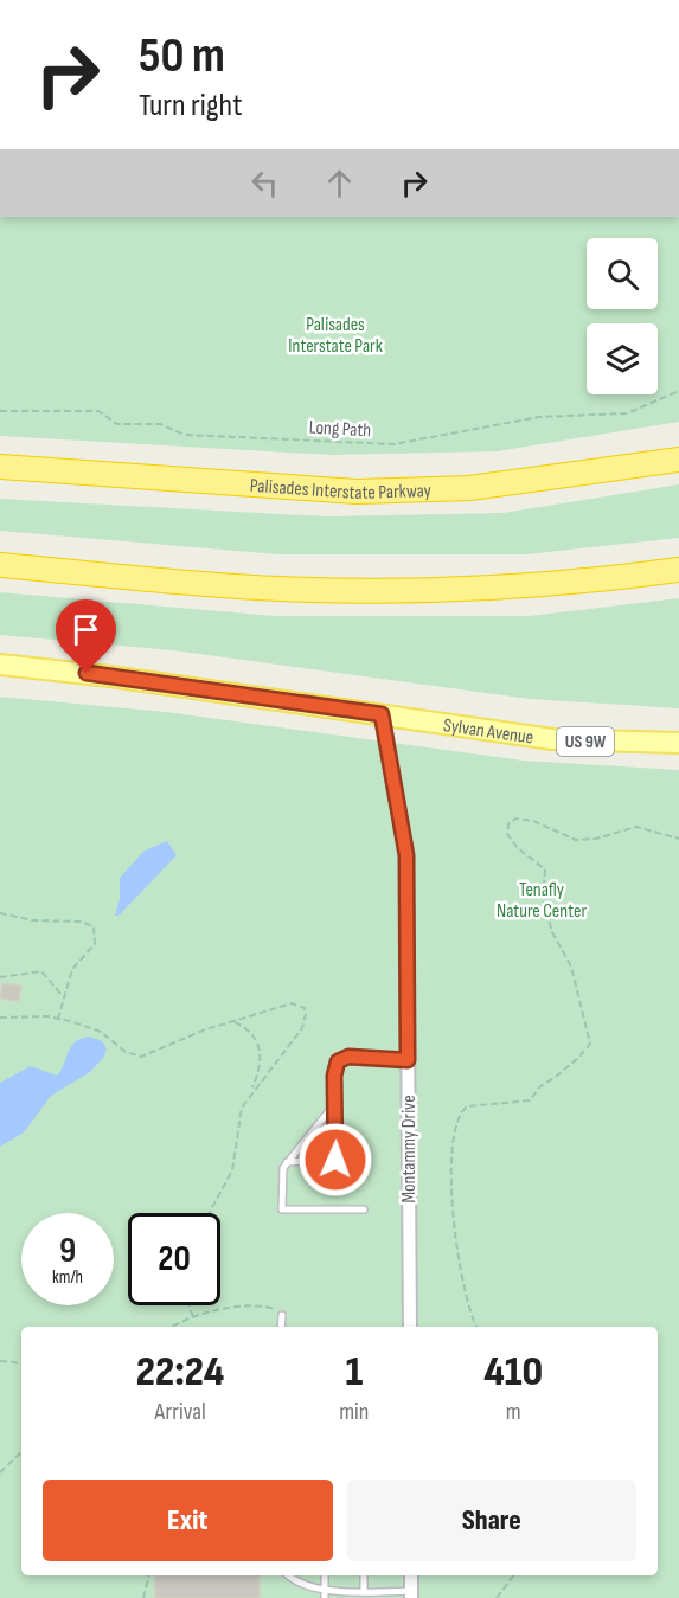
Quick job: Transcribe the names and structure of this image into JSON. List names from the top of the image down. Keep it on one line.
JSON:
{"streets":{"highway":["Palisades Interstate Parkway"],"main road":["Sylvan Avenue","US 9W"],"street":["Montammy Drive"],"path":["Long Path"]},"crossings":[["Sylvan Avenue","US 9W"],["Sylvan Avenue","Montammy Drive"],["US 9W","Montammy Drive"]],"parks":["Palisades Interstate Park","Tenafly Nature Center"],"page":{"turn":["50 m","Turn right"],"speed":"9 km/h","limit":"20","eta":["22:24","Arrival","1","min","410","m"],"buttons":["Exit","Share"]}}
